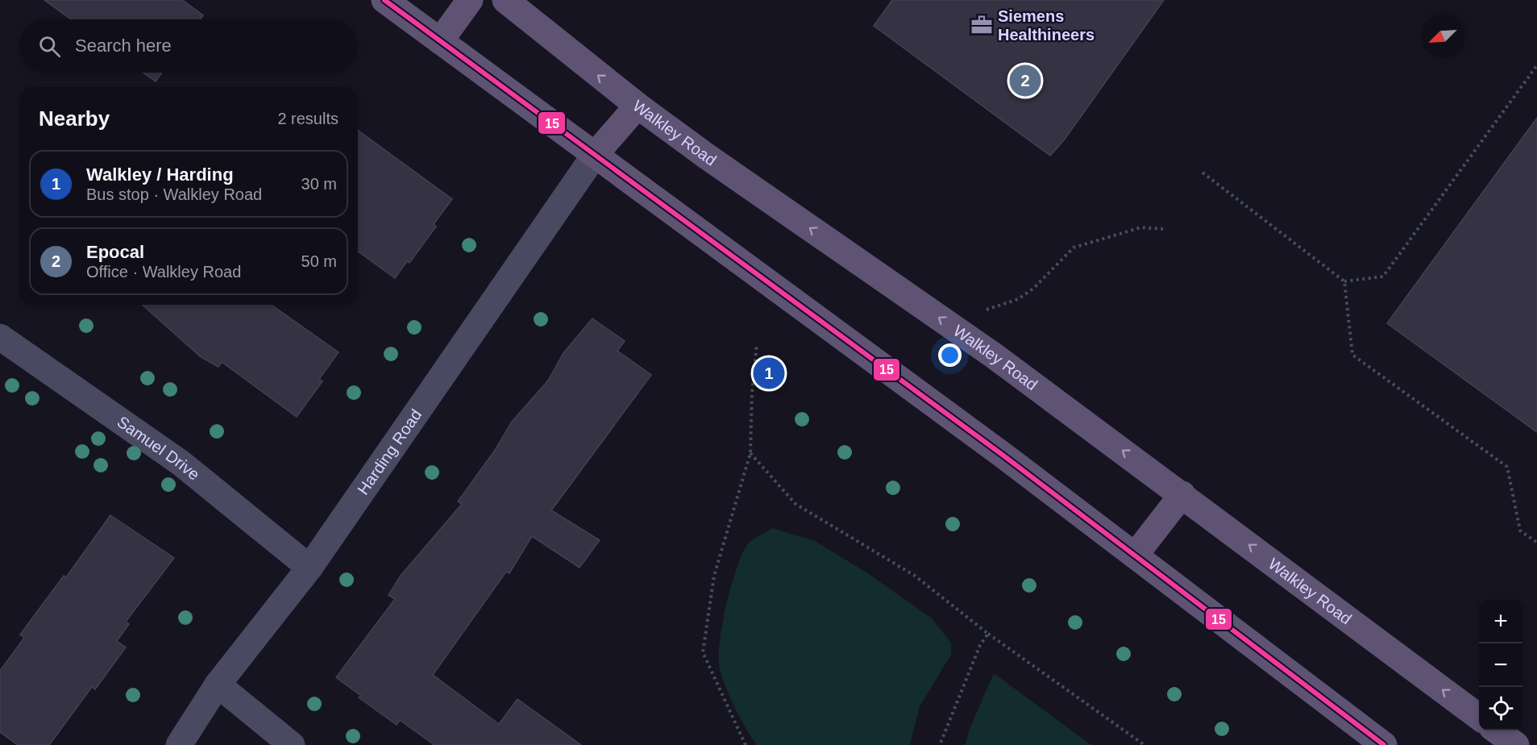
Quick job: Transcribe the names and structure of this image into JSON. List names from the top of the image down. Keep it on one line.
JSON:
{"streets":{"main road":["Walkley Road"],"street":["Samuel Drive","Harding Road"]},"crossings":[["Samuel Drive","Harding Road"]],"places":{"office":["Siemens Healthineers"]},"lines":["transit line 15"],"north":"bottom left","page":{"search":"Search here","pins":["2","1"],"heading":["Nearby","2 results"],"list":[{"mark":"1","name":"Walkley / Harding","note":"Bus stop · Walkley Road","value":"30 m"},{"mark":"2","name":"Epocal","note":"Office · Walkley Road","value":"50 m"}],"map_buttons":["+","−"]}}
